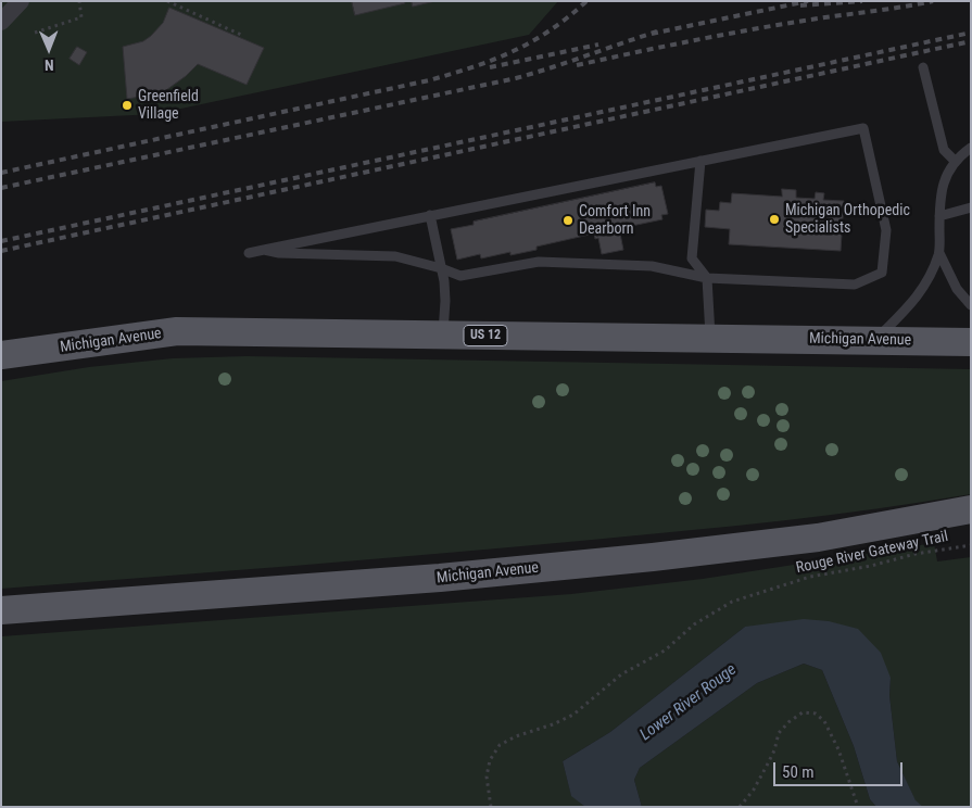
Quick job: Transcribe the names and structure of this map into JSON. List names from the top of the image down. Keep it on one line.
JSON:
{"streets":{"main road":["US 12","Michigan Avenue"],"path":["Rouge River Gateway Trail"]},"water":["Lower River Rouge"],"places":["Greenfield Village","Michigan Orthopedic Specialists","Comfort Inn Dearborn"],"scale_bar":"50 m","north":"bottom"}
